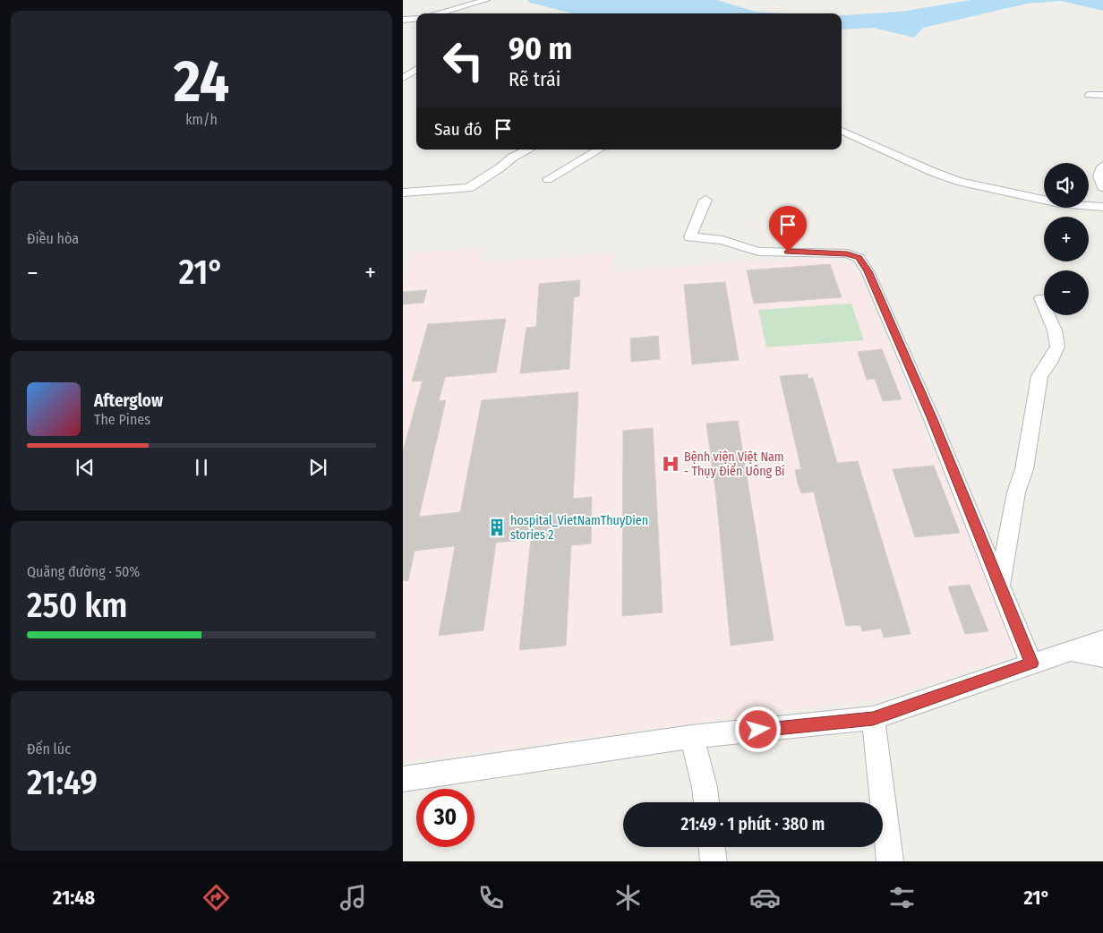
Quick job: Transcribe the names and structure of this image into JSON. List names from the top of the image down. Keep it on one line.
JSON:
{"places":{"hospital":["Bệnh viện Việt Nam - Thụy Điển Uông Bí"],"building":["hospital_VietNamThuyDien stories 2"]},"page":{"tile":[["24","km/h"],"Điều hòa",["Quãng đường · 50%","250 km"],["Đến lúc","21:49"]],"turn":["90 m","Rẽ trái"],"then":"Sau đó","map_buttons":["+","−"],"heat":["−","21°","+"],"song":["Afterglow","The Pines"],"limit":"30","trip":"21:49 · 1 phút · 380 m","tabs":["21:48","21°"]}}
